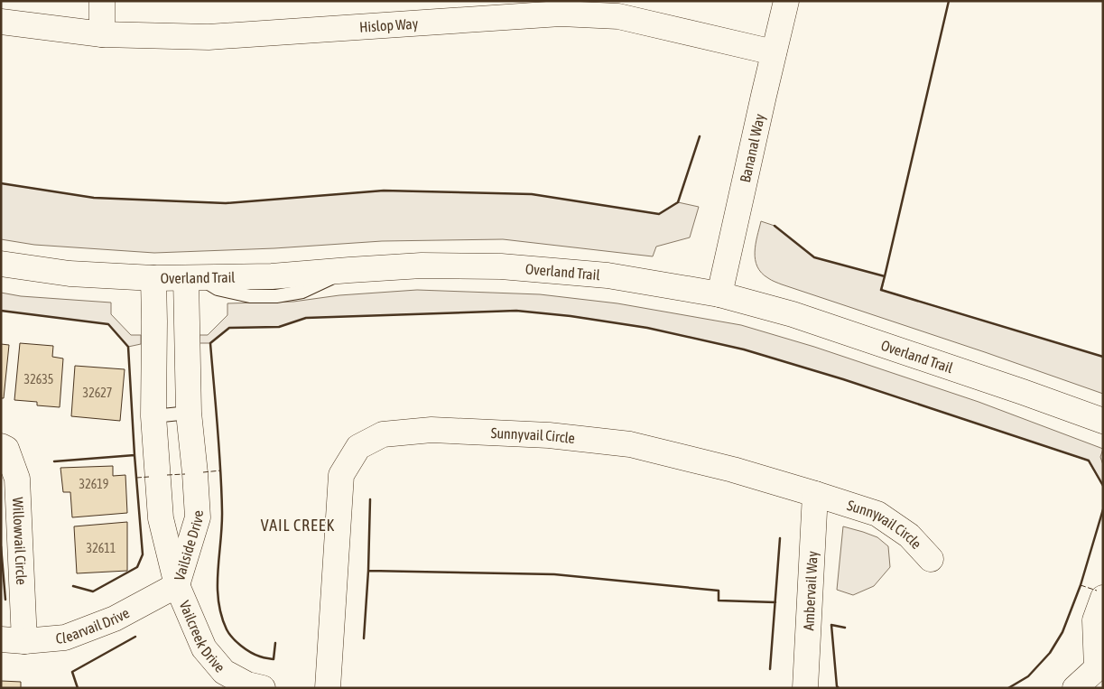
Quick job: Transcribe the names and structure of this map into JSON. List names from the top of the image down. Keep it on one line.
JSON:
{"streets":{"street":["Hislop Way","Bananal Way","Overland Trail","Sunnyvail Circle","Willowvail Circle","Vailside Drive","Ambervail Way","Clearvail Drive","Vailcreek Drive"]},"crossings":[["Hislop Way","Bananal Way"],["Bananal Way","Overland Trail"],["Overland Trail","Vailside Drive"],["Sunnyvail Circle","Ambervail Way"],["Willowvail Circle","Clearvail Drive"],["Vailside Drive","Clearvail Drive"],["Vailside Drive","Vailcreek Drive"],["Clearvail Drive","Vailcreek Drive"]],"districts":["VAIL CREEK"],"house_numbers":["32635","32627","32619","32611"]}
